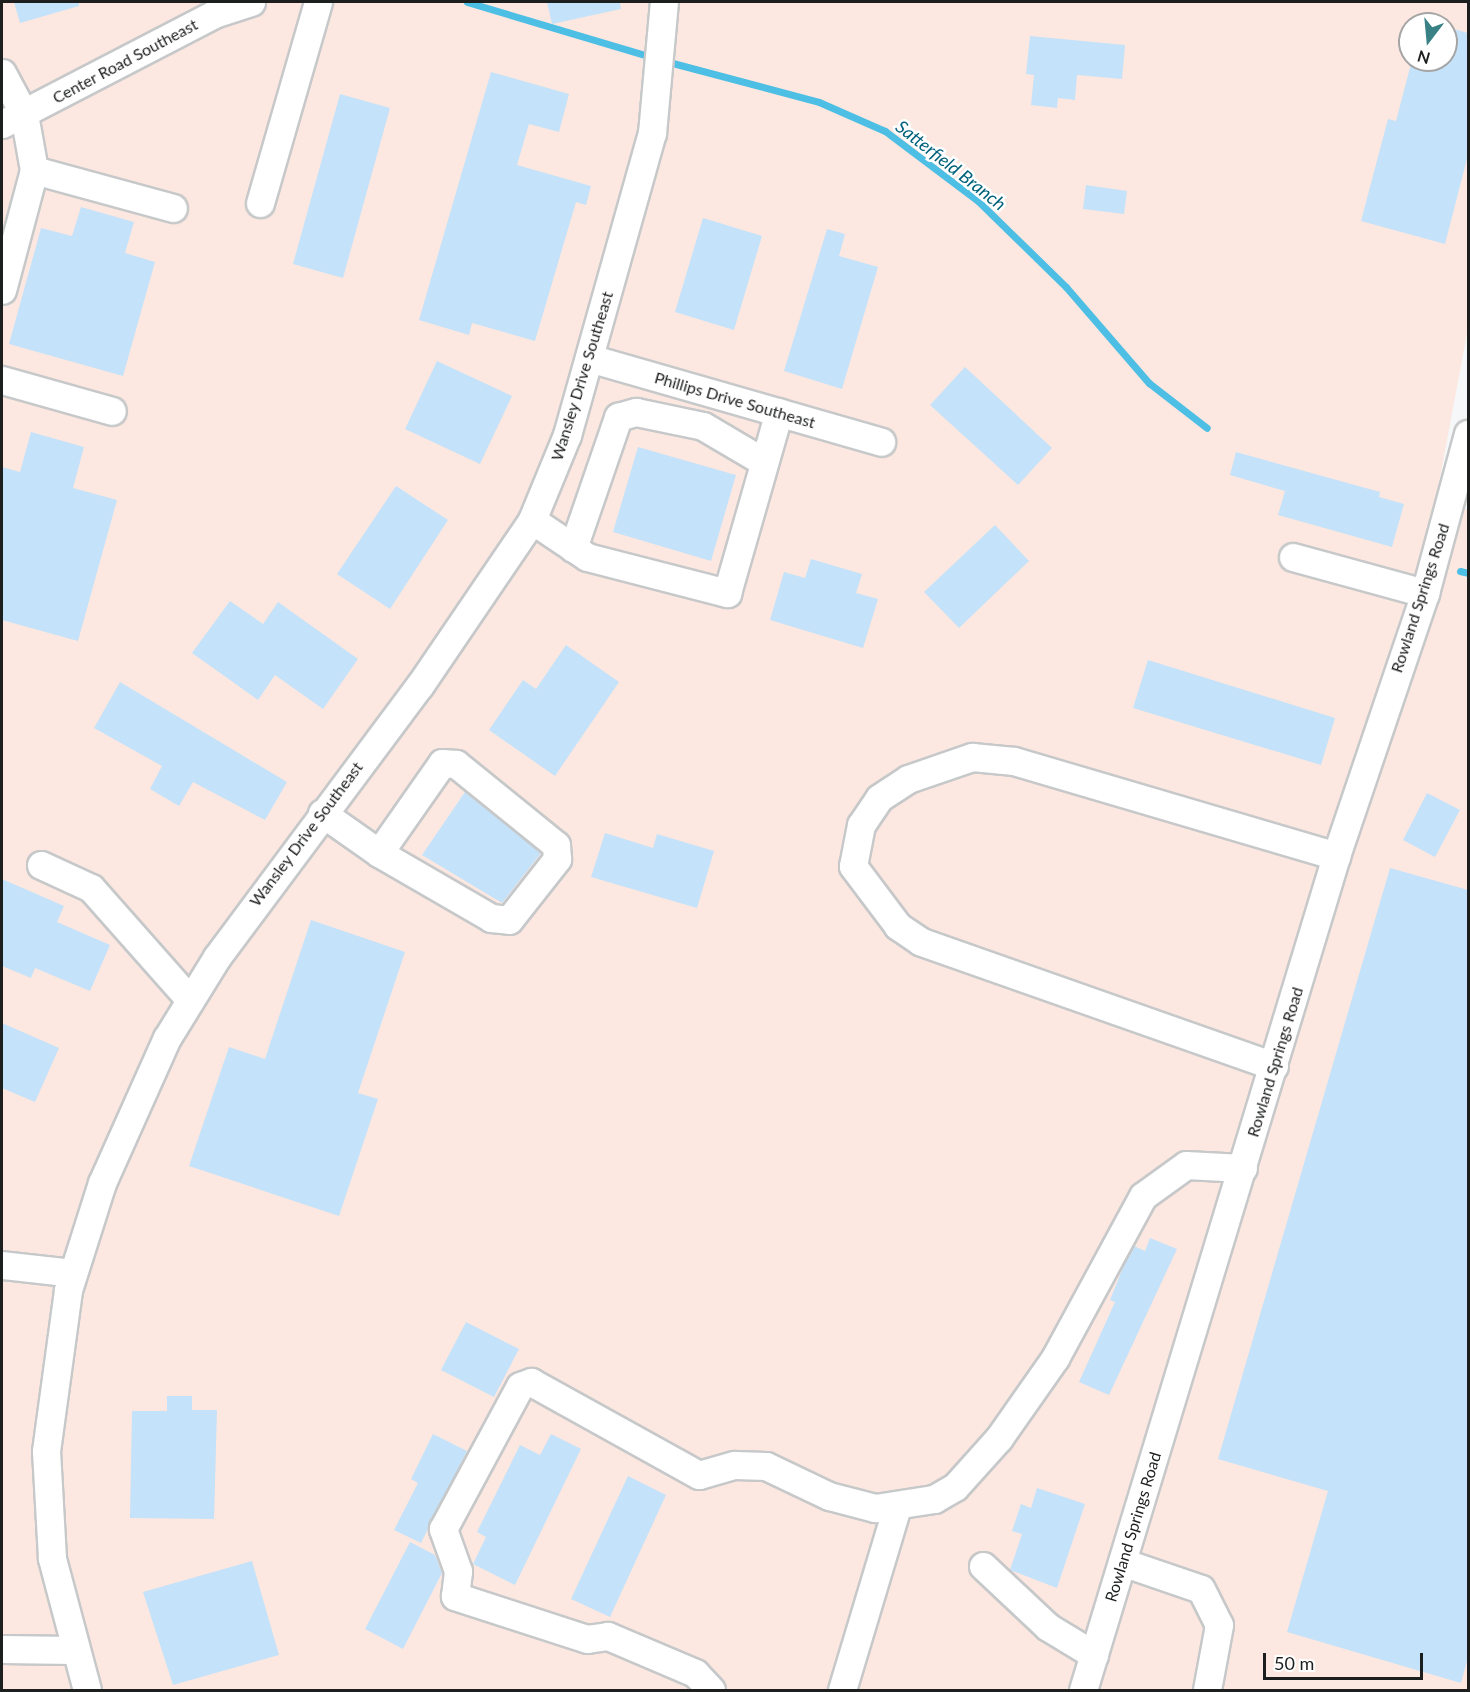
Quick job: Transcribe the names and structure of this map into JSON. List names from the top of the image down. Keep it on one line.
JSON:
{"streets":{"street":["Center Road Southeast","Wansley Drive Southeast","Phillips Drive Southeast","Rowland Springs Road"]},"crossings":[["Wansley Drive Southeast","Phillips Drive Southeast"]],"water":["Satterfield Branch"],"scale_bar":"50 m","north":"bottom"}
